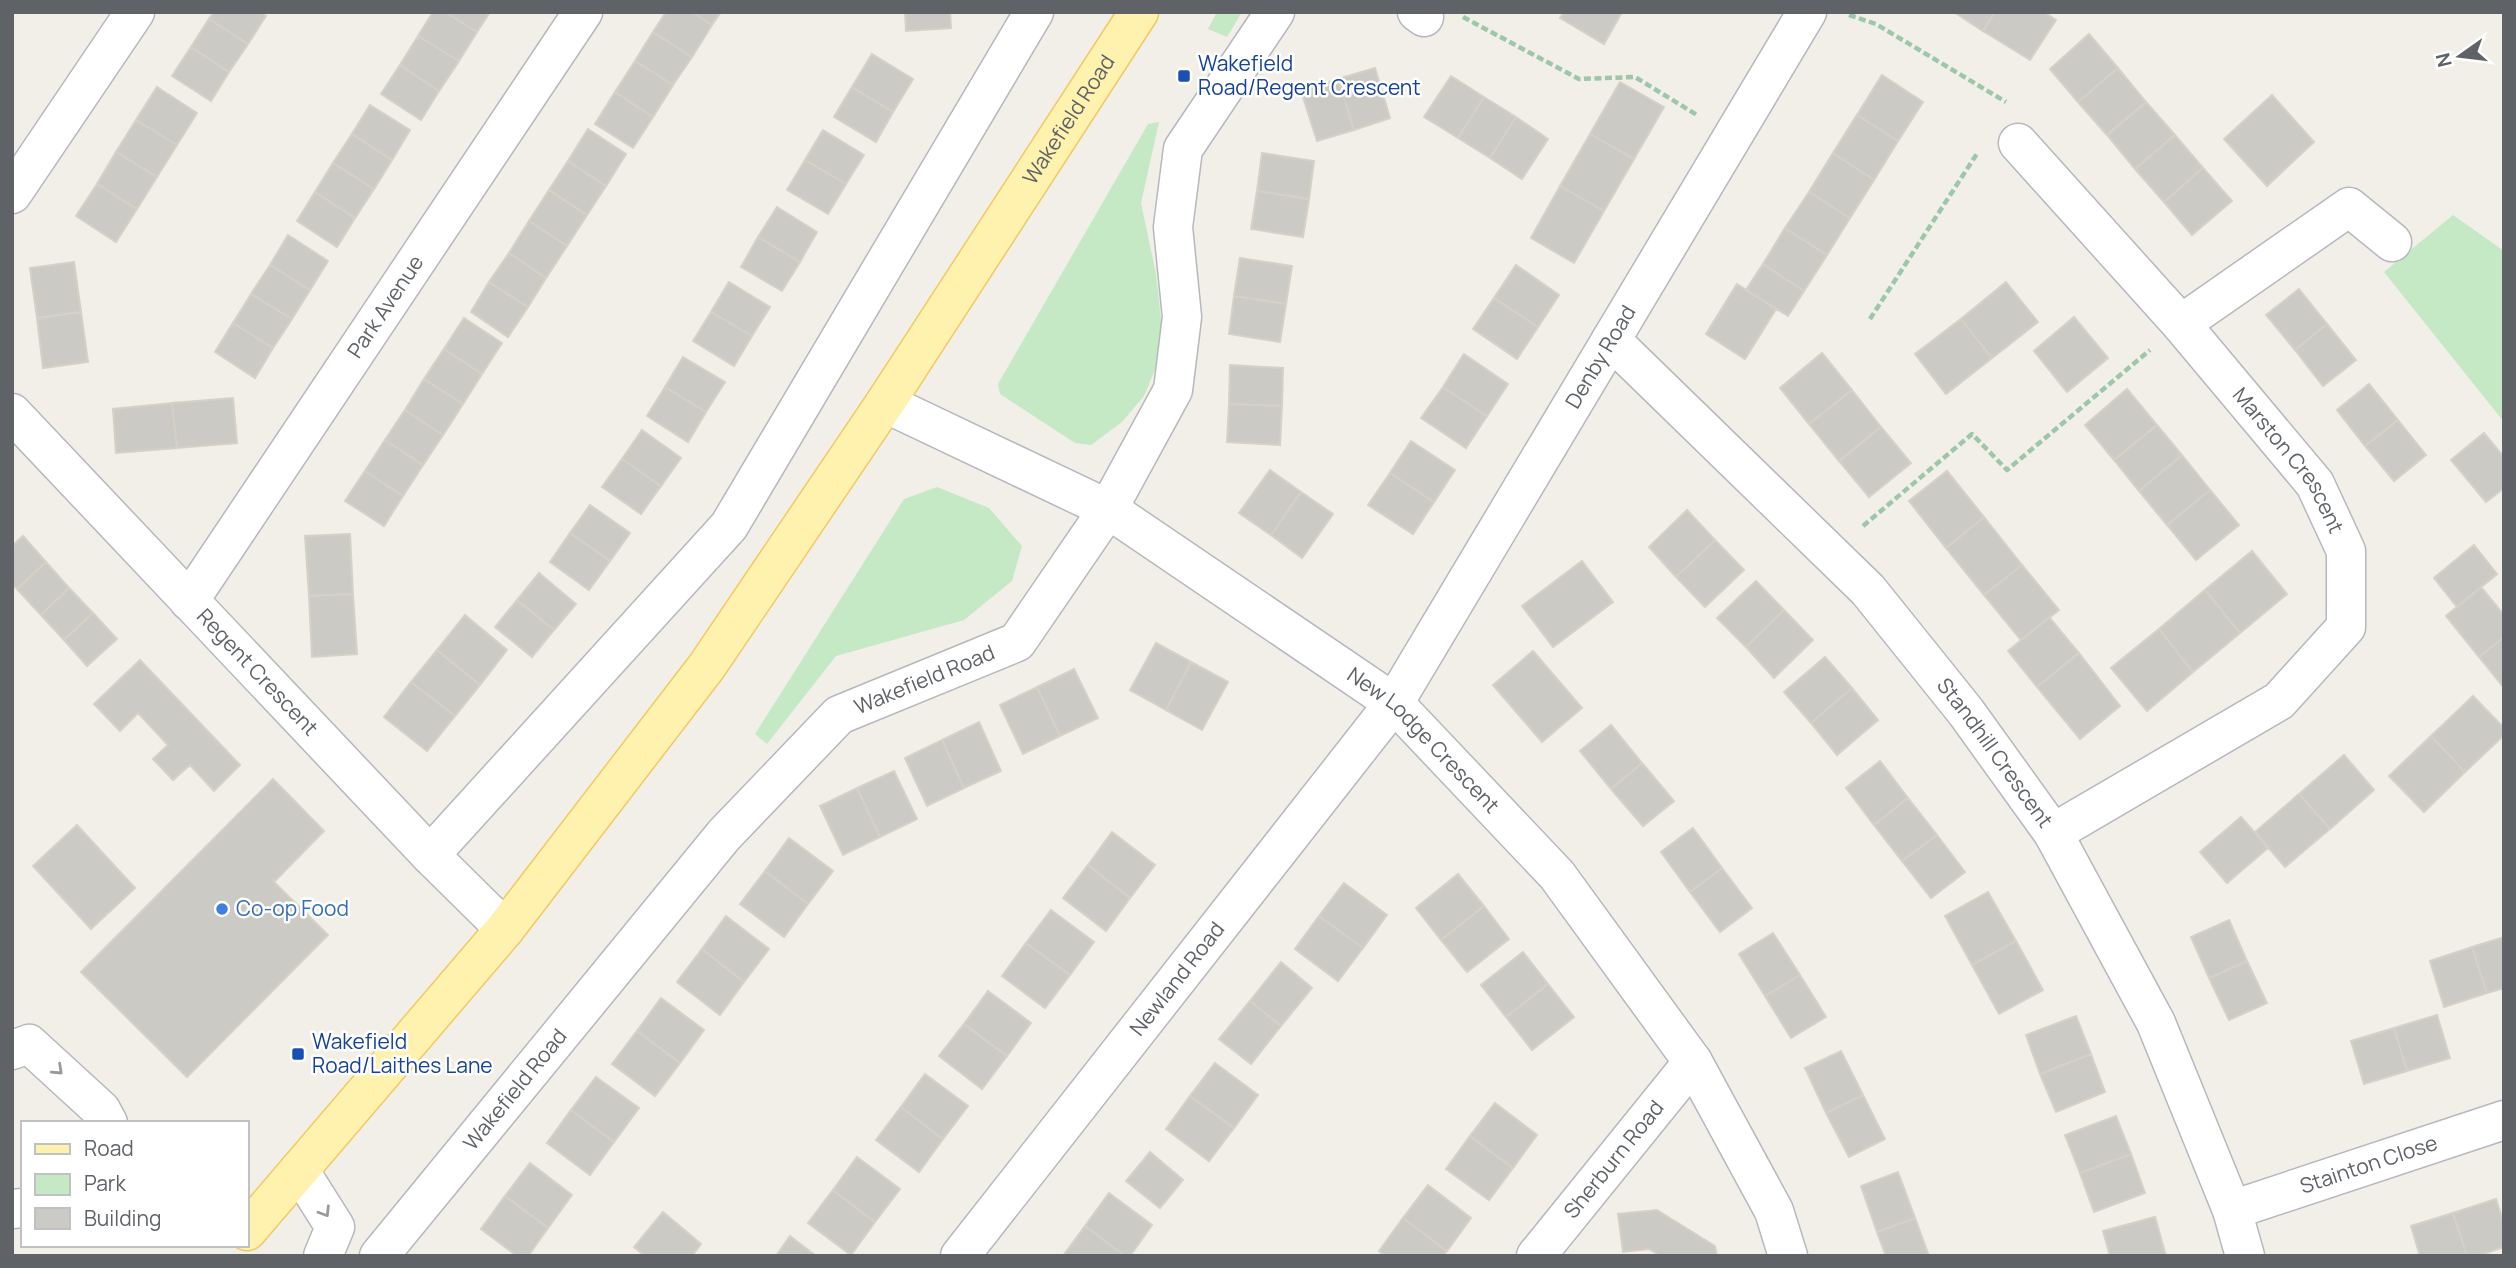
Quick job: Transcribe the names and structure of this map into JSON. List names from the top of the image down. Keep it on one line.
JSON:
{"streets":{"main road":["Wakefield Road"],"street":["Park Avenue","Denby Road","Marston Crescent","Regent Crescent","New Lodge Crescent","Standhill Crescent","Newland Road","Sherburn Road","Stainton Close"]},"crossings":[["Wakefield Road","Regent Crescent"],["Wakefield Road","New Lodge Crescent"],["Park Avenue","Regent Crescent"],["Denby Road","New Lodge Crescent"],["Denby Road","Standhill Crescent"],["Denby Road","Newland Road"],["Marston Crescent","Standhill Crescent"],["New Lodge Crescent","Newland Road"],["New Lodge Crescent","Sherburn Road"],["Standhill Crescent","Stainton Close"]],"places":{"transit":["Wakefield Road/Regent Crescent","Wakefield Road/Laithes Lane"],"other":["Co-op Food"]},"legend":["Road","Park","Building"],"north":"left"}
